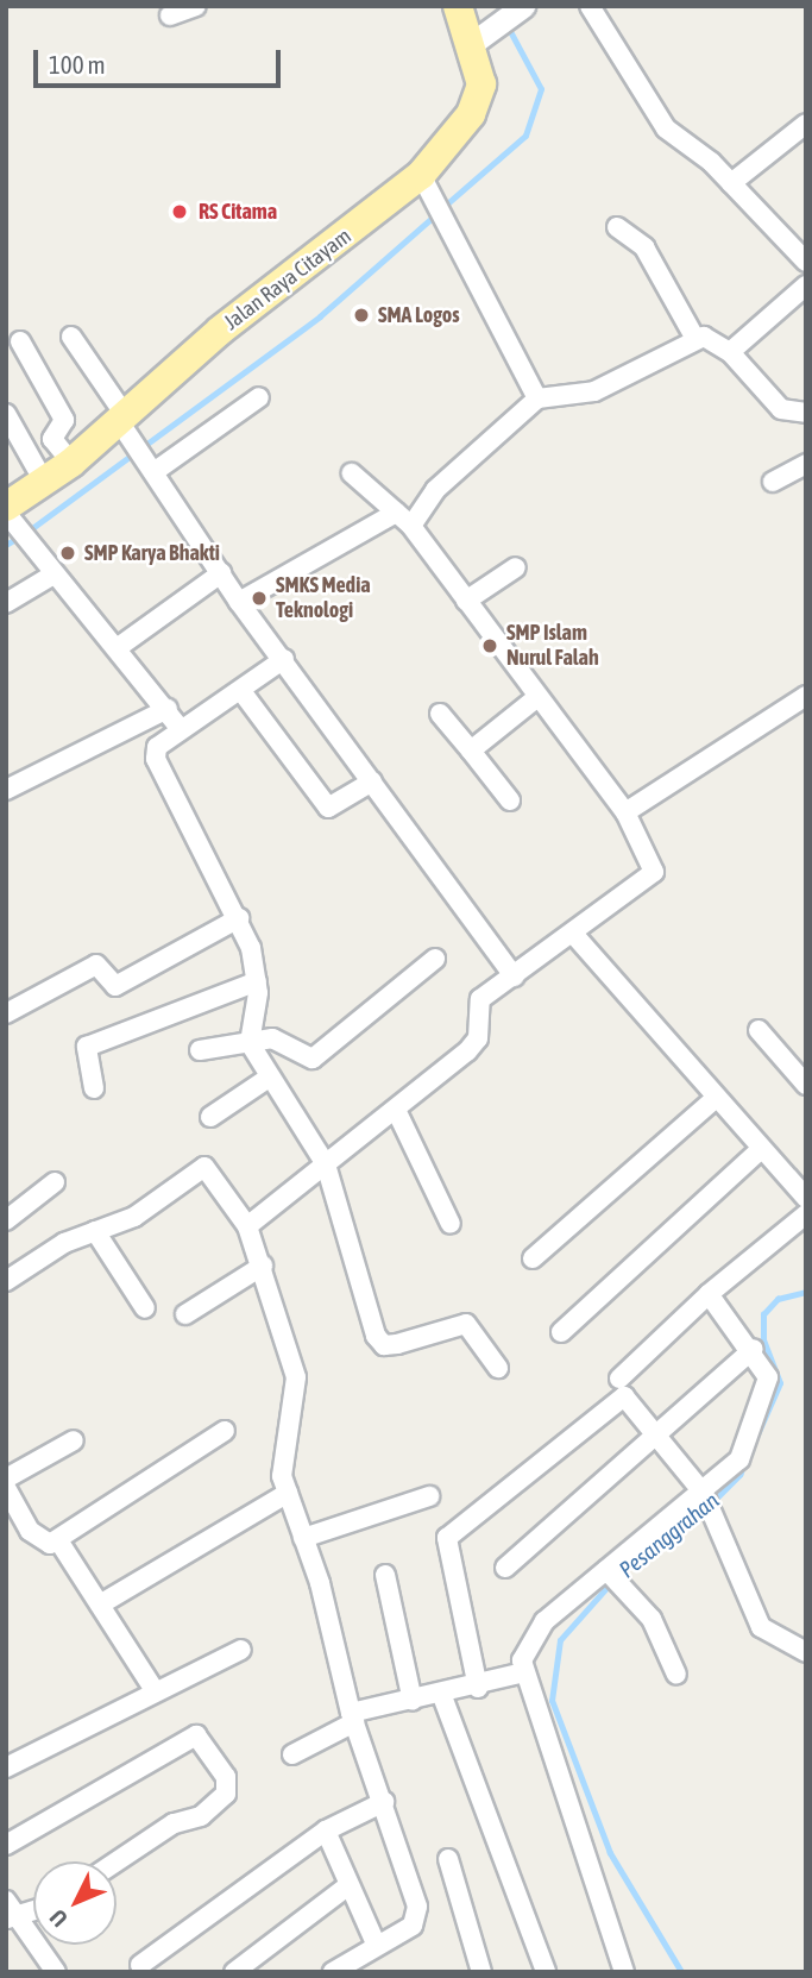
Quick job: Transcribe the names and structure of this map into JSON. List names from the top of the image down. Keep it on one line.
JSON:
{"streets":{"main road":["Jalan Raya Citayam"]},"water":["Pesanggrahan"],"places":["RS Citama","SMA Logos","SMP Karya Bhakti","SMKS Media Teknologi","SMP Islam Nurul Falah"],"scale_bar":"100 m","north":"bottom left"}
